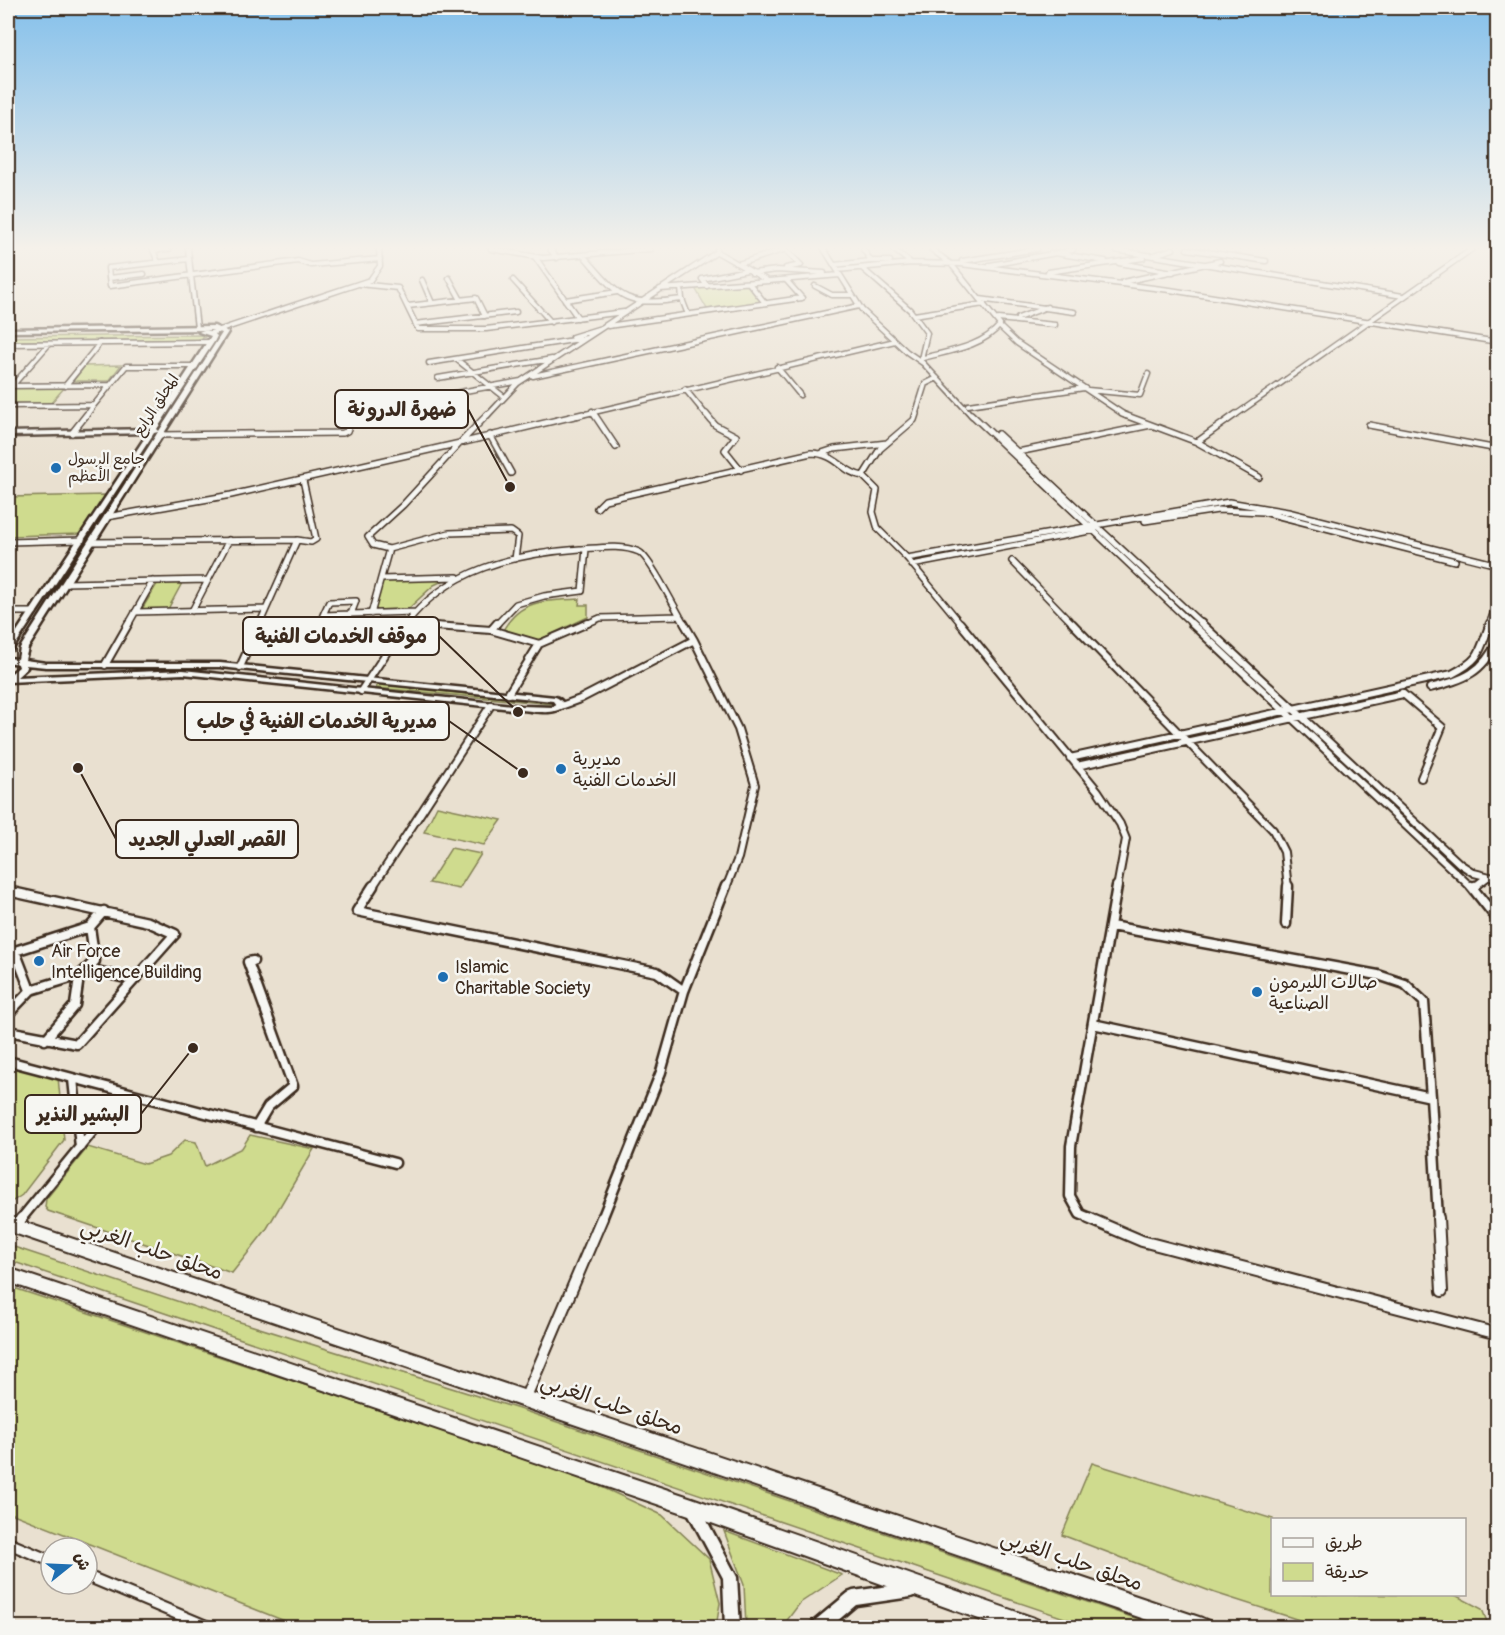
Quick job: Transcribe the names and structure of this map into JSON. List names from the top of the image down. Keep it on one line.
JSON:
{"streets":{"highway":["محلق حلب الغربي"],"main road":["المحلق الرابع"]},"places":["جامع الرسول الأعظم","ضهرة الدرونة","موقف الخدمات الفنية","القصر العدلي الجديد","مديرية الخدمات الفنية","مديرية الخدمات الفنية في حلب","Air Force Intelligence Building","Islamic Charitable Society","صالات الليرمون الصناعية","البشير النذير"],"legend":["طريق","حديقة"],"north":"right"}
